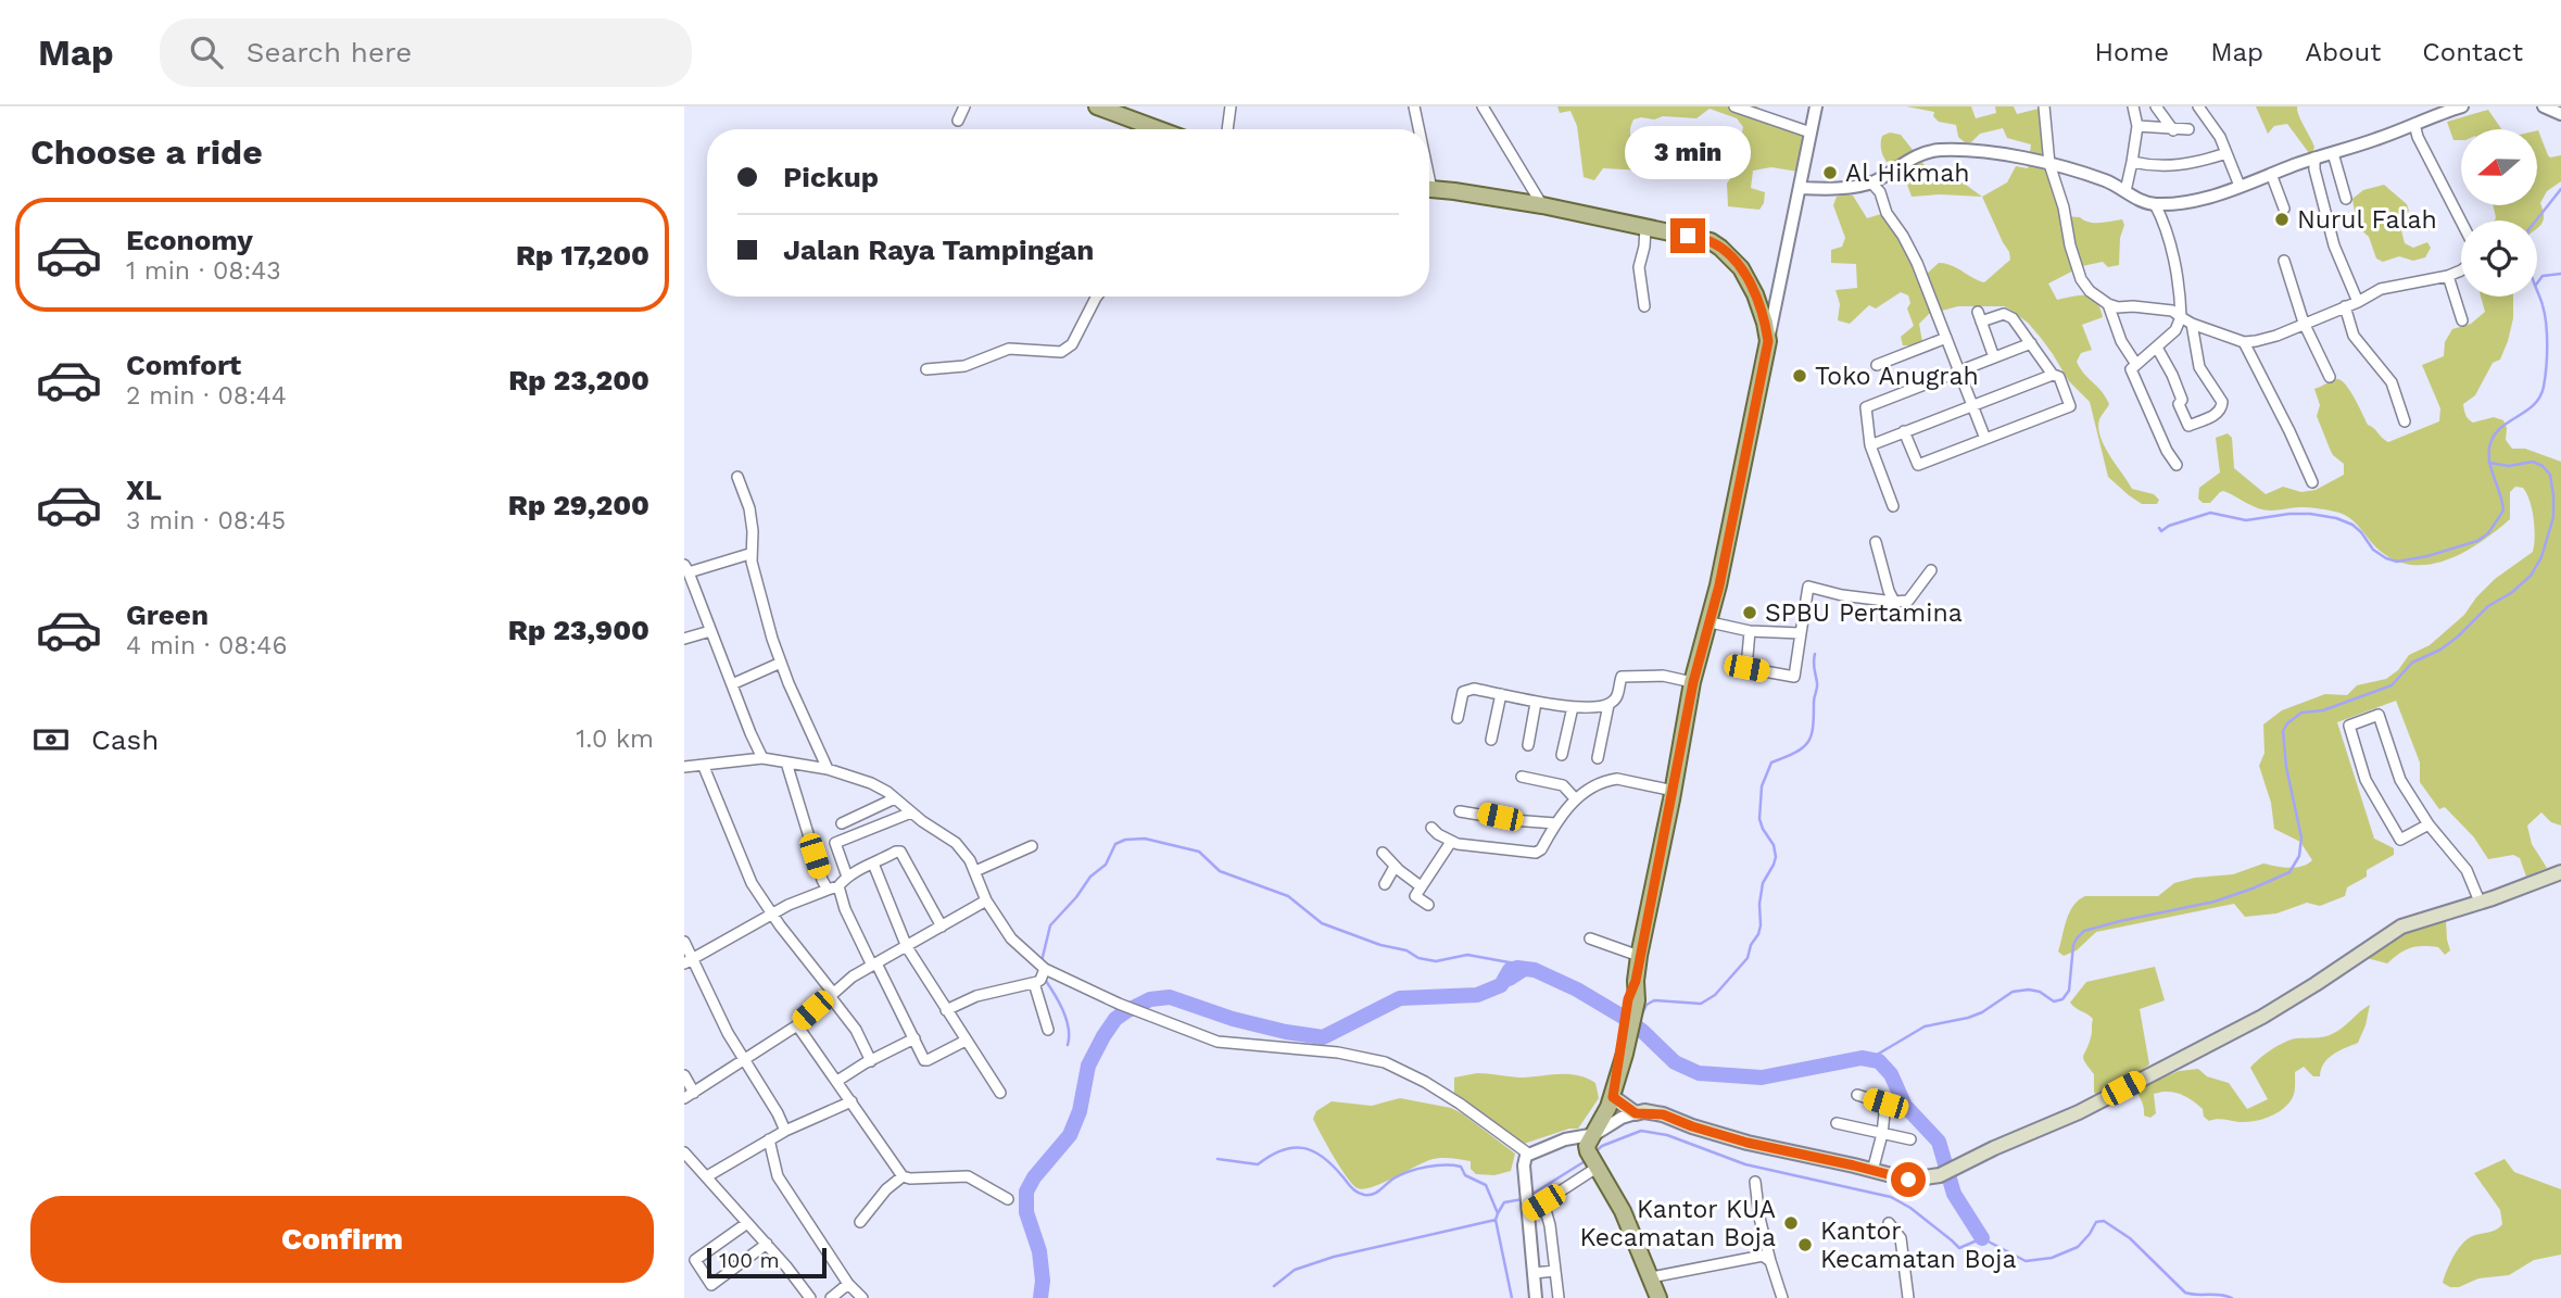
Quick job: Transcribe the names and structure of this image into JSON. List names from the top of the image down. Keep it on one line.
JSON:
{"places":["Al Hikmah","Nurul Falah","Toko Anugrah","SPBU Pertamina","Kantor KUA Kecamatan Boja","Kantor Kecamatan Boja"],"scale_bar":"100 m","north":"left","page":{"header":"Map","search":"Search here","nav":["Home","Map","About","Contact"],"heading":"Choose a ride","bubble":"3 min","banner":["Pickup","Jalan Raya Tampingan"],"list":[{"name":"Economy","note":"1 min · 08:43","value":"Rp 17,200"},{"name":"Comfort","note":"2 min · 08:44","value":"Rp 23,200"},{"name":"XL","note":"3 min · 08:45","value":"Rp 29,200"},{"name":"Green","note":"4 min · 08:46","value":"Rp 23,900"}],"pay":["Cash","1.0 km"],"buttons":"Confirm","scale":"100 m"}}
